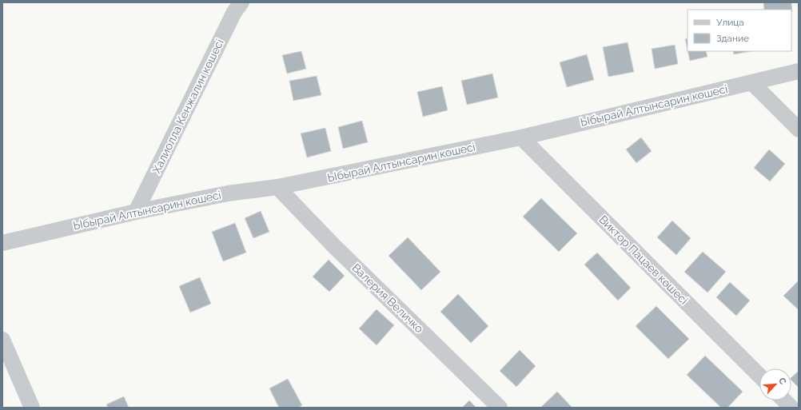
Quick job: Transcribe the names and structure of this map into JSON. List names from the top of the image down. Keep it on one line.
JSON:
{"streets":{"street":["Ыбырай Алтынсарин көшесі","Халиолла Кенжалин көшесі","Виктор Пацаев көшесі","Валерия Величко"]},"crossings":[["Ыбырай Алтынсарин көшесі","Халиолла Кенжалин көшесі"],["Ыбырай Алтынсарин көшесі","Виктор Пацаев көшесі"],["Ыбырай Алтынсарин көшесі","Валерия Величко"]],"legend":["Улица","Здание"],"north":"top right"}
